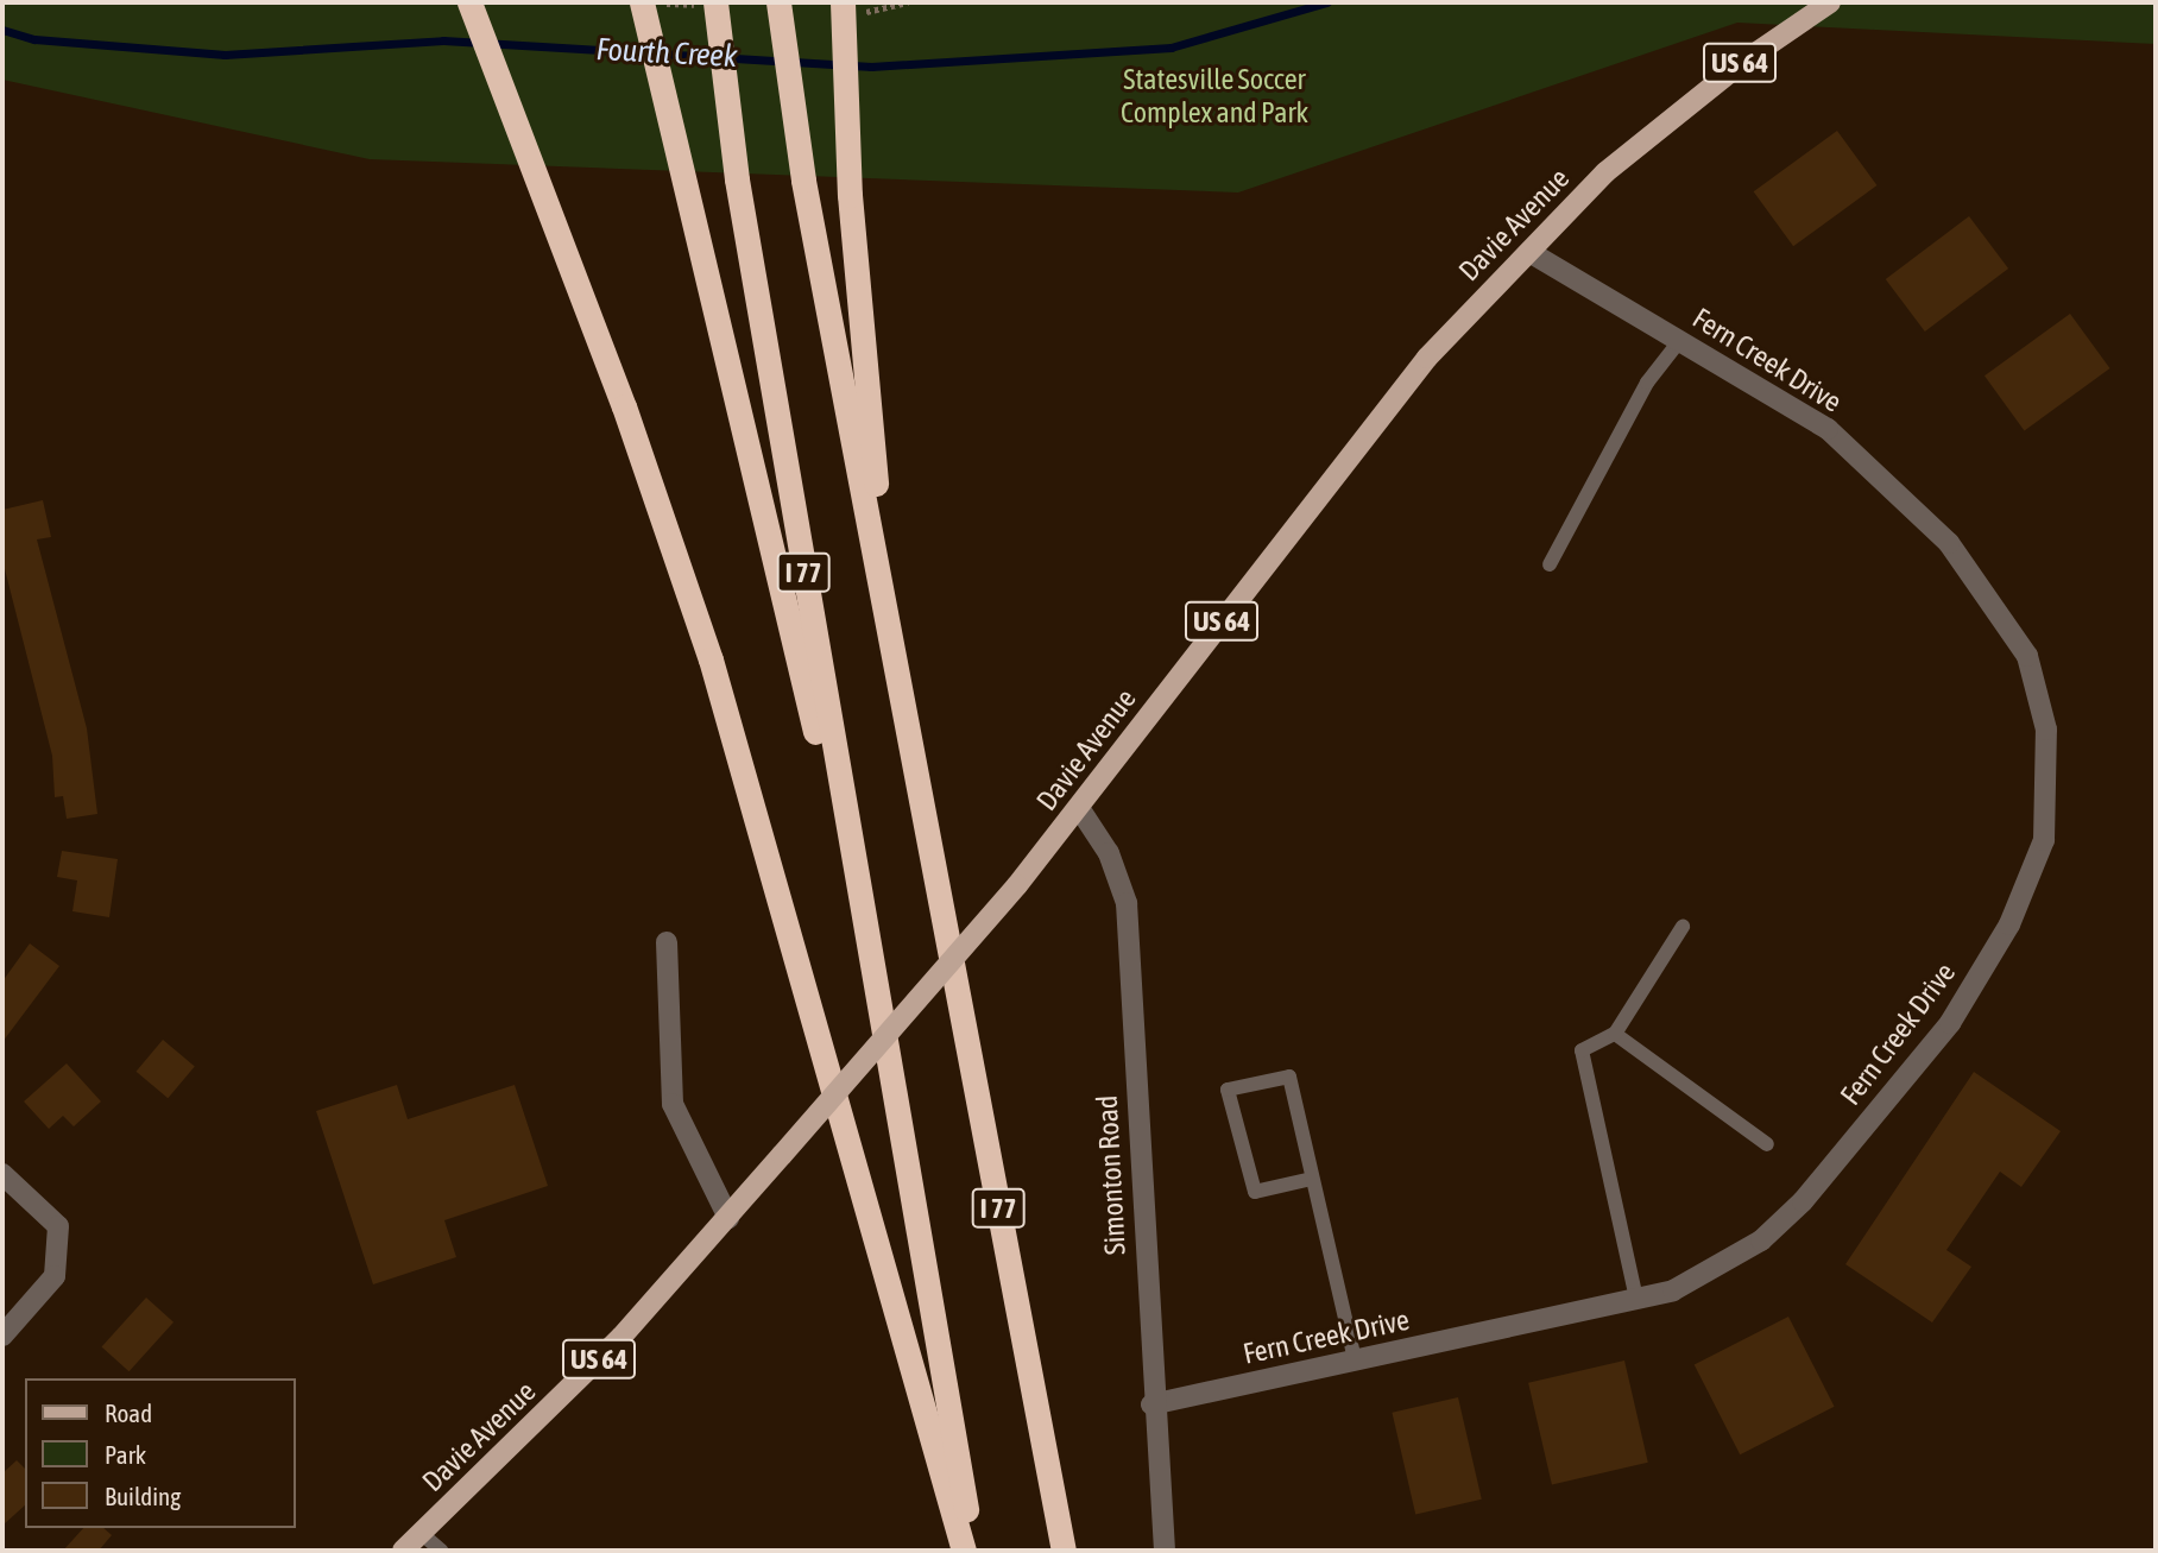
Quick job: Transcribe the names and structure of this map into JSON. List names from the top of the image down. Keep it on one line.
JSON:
{"streets":{"highway":["I 77"],"main road":["US 64","Davie Avenue"],"street":["Fern Creek Drive","Simonton Road"]},"crossings":[["Davie Avenue","Fern Creek Drive"],["Davie Avenue","Simonton Road"],["Fern Creek Drive","Simonton Road"]],"water":["Fourth Creek"],"parks":["Statesville Soccer Complex and Park"],"legend":["Road","Park","Building"]}
